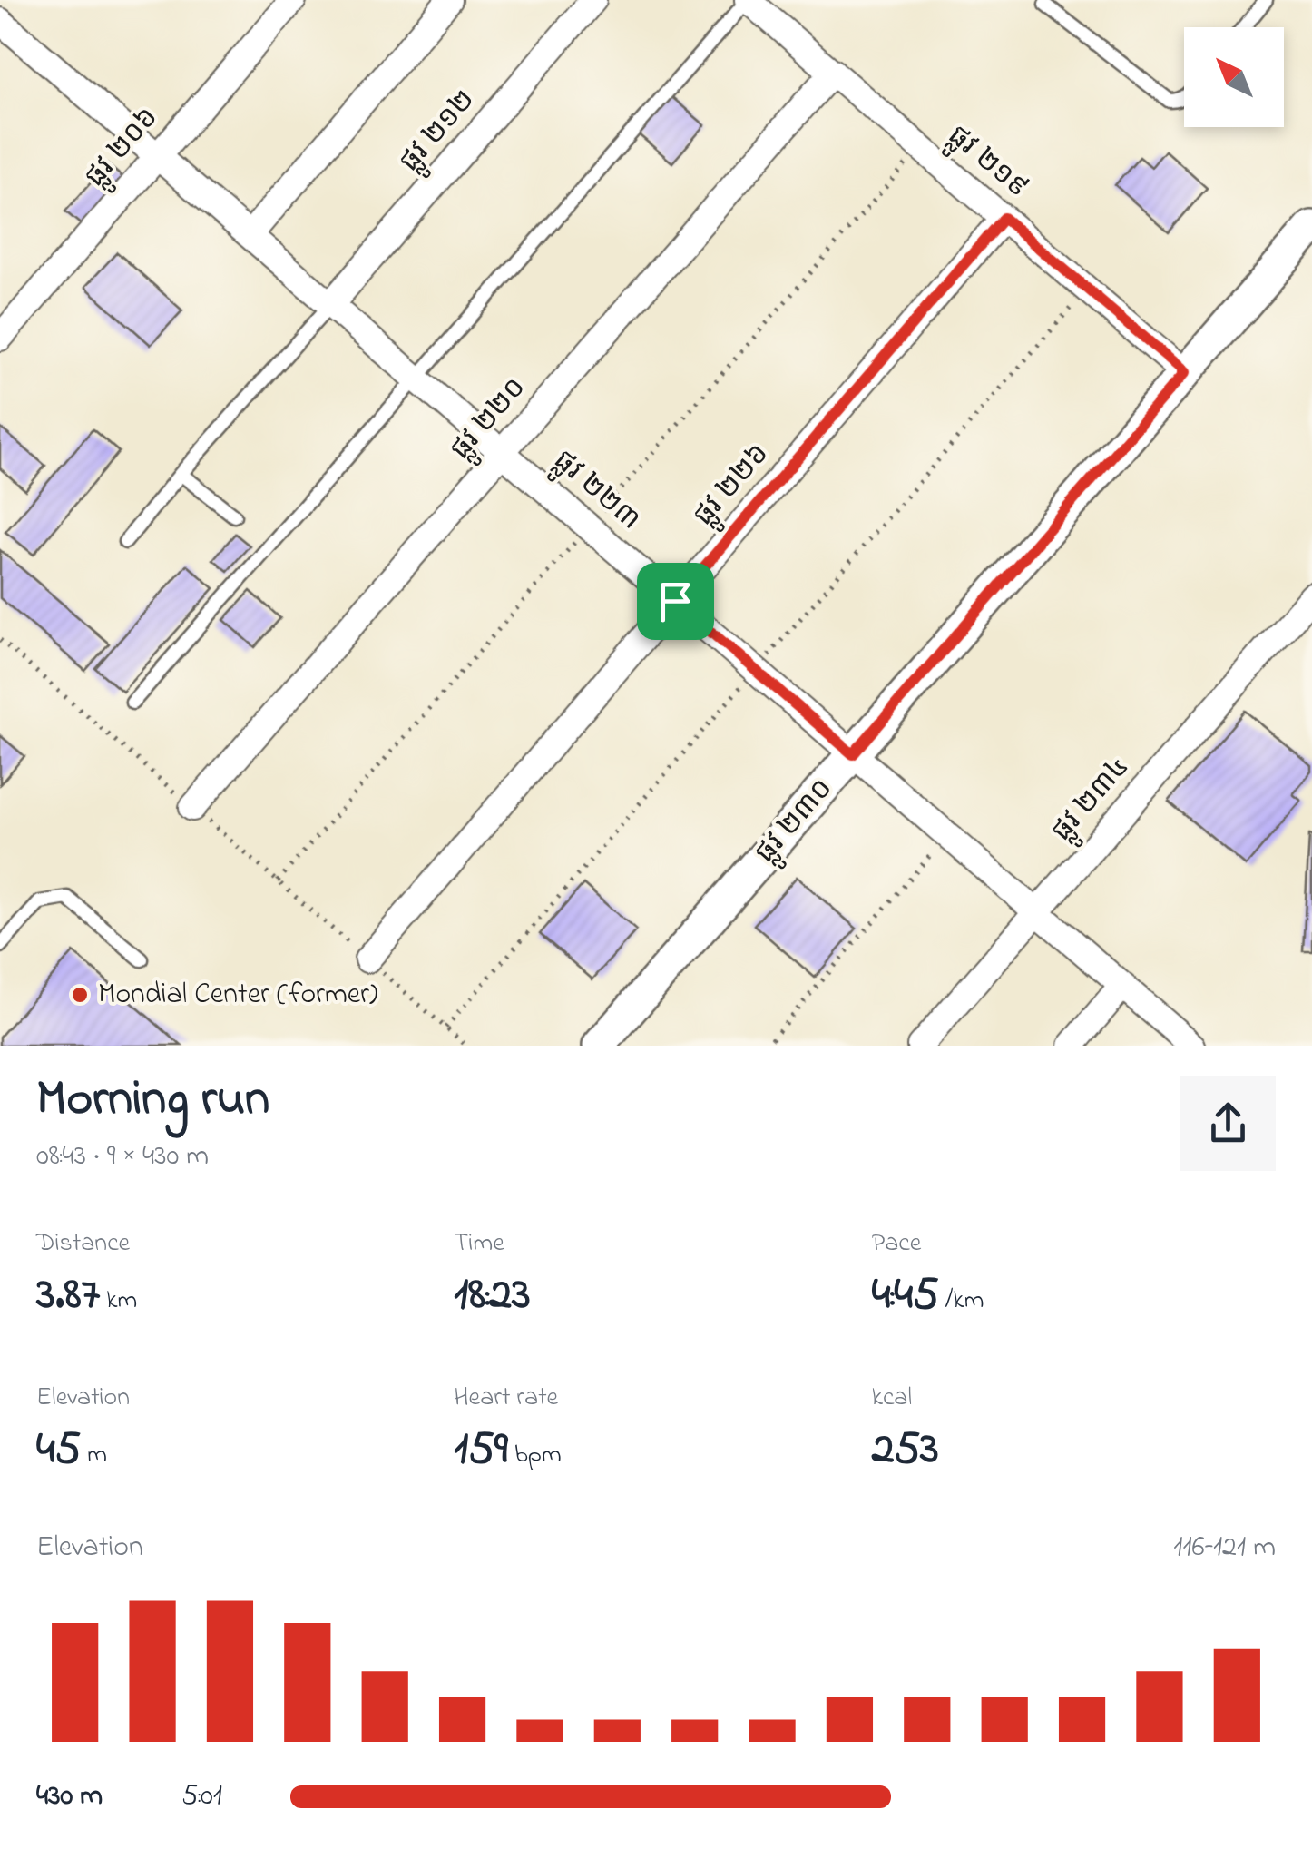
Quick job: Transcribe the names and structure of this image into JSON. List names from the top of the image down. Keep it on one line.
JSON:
{"streets":{"street":["ផ្លូវ ២១២","ផ្លូវ ២០៦","ផ្លូវ ២១៩","ផ្លូវ ២២០","ផ្លូវ ២២៦","ផ្លូវ ២២៣","ផ្លូវ ២៣៤","ផ្លូវ ២៣០"]},"crossings":[["ផ្លូវ ២១២","ផ្លូវ ២២៣"],["ផ្លូវ ២០៦","ផ្លូវ ២២៣"],["ផ្លូវ ២១៩","ផ្លូវ ២២០"],["ផ្លូវ ២១៩","ផ្លូវ ២២៦"],["ផ្លូវ ២១៩","ផ្លូវ ២៣០"],["ផ្លូវ ២២០","ផ្លូវ ២២៣"],["ផ្លូវ ២២៦","ផ្លូវ ២២៣"],["ផ្លូវ ២២៣","ផ្លូវ ២៣៤"],["ផ្លូវ ២២៣","ផ្លូវ ២៣០"]],"places":["Mondial Center (former)"],"north":"top left","page":{"heading":["Morning run","08:43 · 9 × 430 m"],"stats":[["Distance","3.87 km"],["Time","18:23"],["Pace","4:45 /km"],["Elevation","45 m"],["Heart rate","159 bpm"],["kcal","253"]],"chart":["Elevation","116–121 m"],"list":[{"name":"430 m","note":"5:01"}]}}
